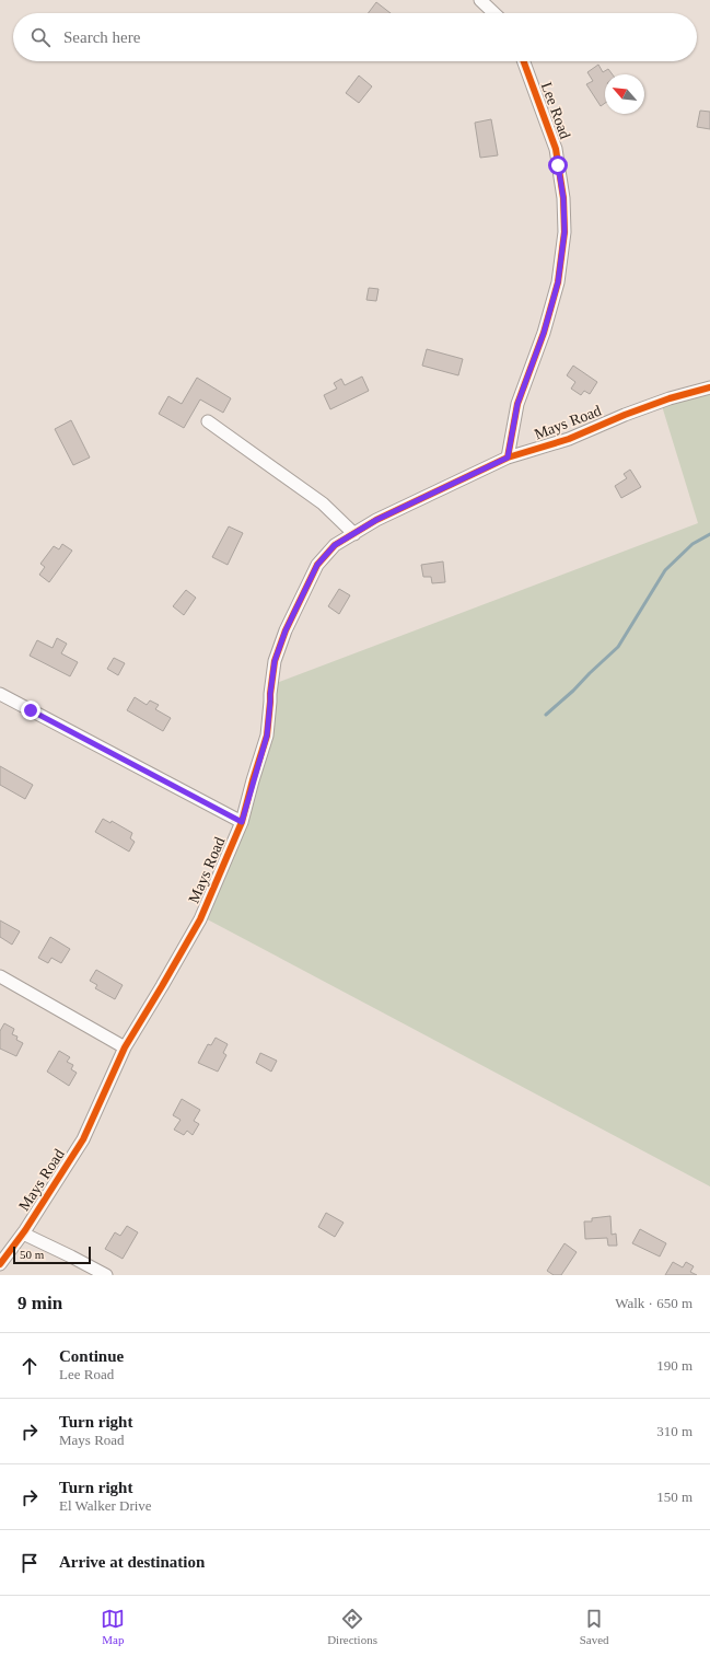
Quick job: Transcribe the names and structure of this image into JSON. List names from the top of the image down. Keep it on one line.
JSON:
{"streets":{"street":["Lee Road","Mays Road"]},"crossings":[["Lee Road","Mays Road"]],"scale_bar":"50 m","north":"top left","page":{"search":"Search here","scale":"50 m","heading":["9 min","Walk · 650 m"],"list":[["Continue","Lee Road","190 m"],["Turn right","Mays Road","310 m"],["Turn right","El Walker Drive","150 m"],"Arrive at destination"],"nav":["Map","Directions","Saved"]}}
